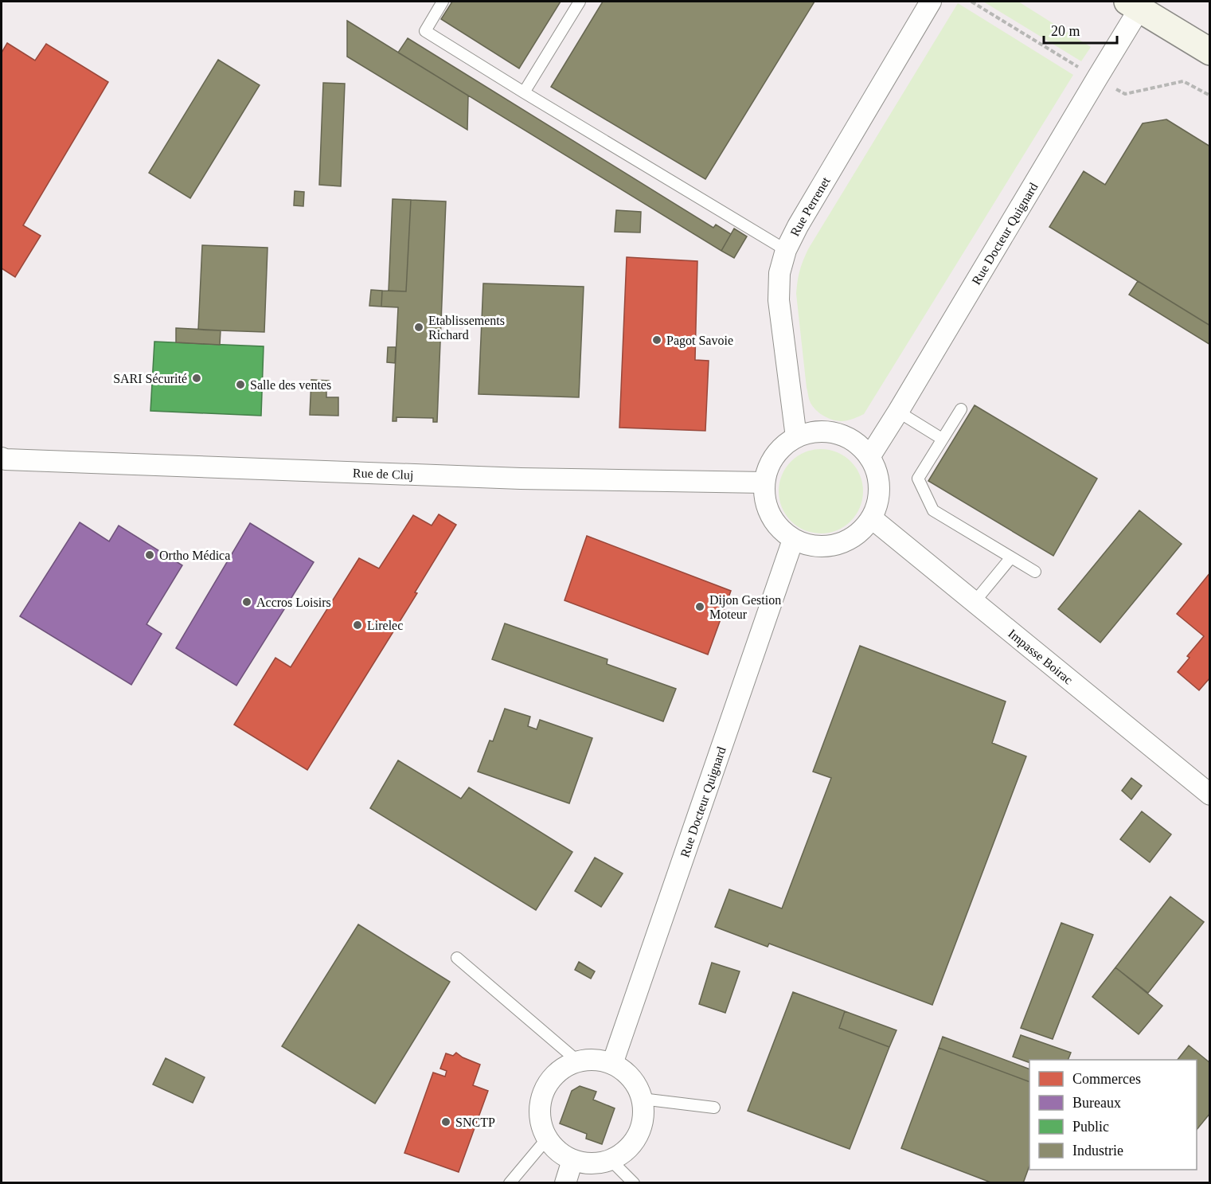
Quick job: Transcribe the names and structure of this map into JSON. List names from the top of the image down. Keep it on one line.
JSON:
{"streets":{"street":["Rue Perrenet","Rue Docteur Quignard","Rue de Cluj","Impasse Boirac"]},"crossings":[["Rue Perrenet","Rue Docteur Quignard"],["Rue Perrenet","Rue de Cluj"],["Rue Perrenet","Impasse Boirac"],["Rue Docteur Quignard","Rue de Cluj"],["Rue Docteur Quignard","Impasse Boirac"],["Rue de Cluj","Impasse Boirac"]],"places":["Etablissements Richard","Pagot Savoie","SARI Sécurité","Salle des ventes","Ortho Médica","Accros Loisirs","Dijon Gestion Moteur","Lirelec","SNCTP"],"legend":["Commerces","Bureaux","Public","Industrie"],"scale_bar":"20 m"}
